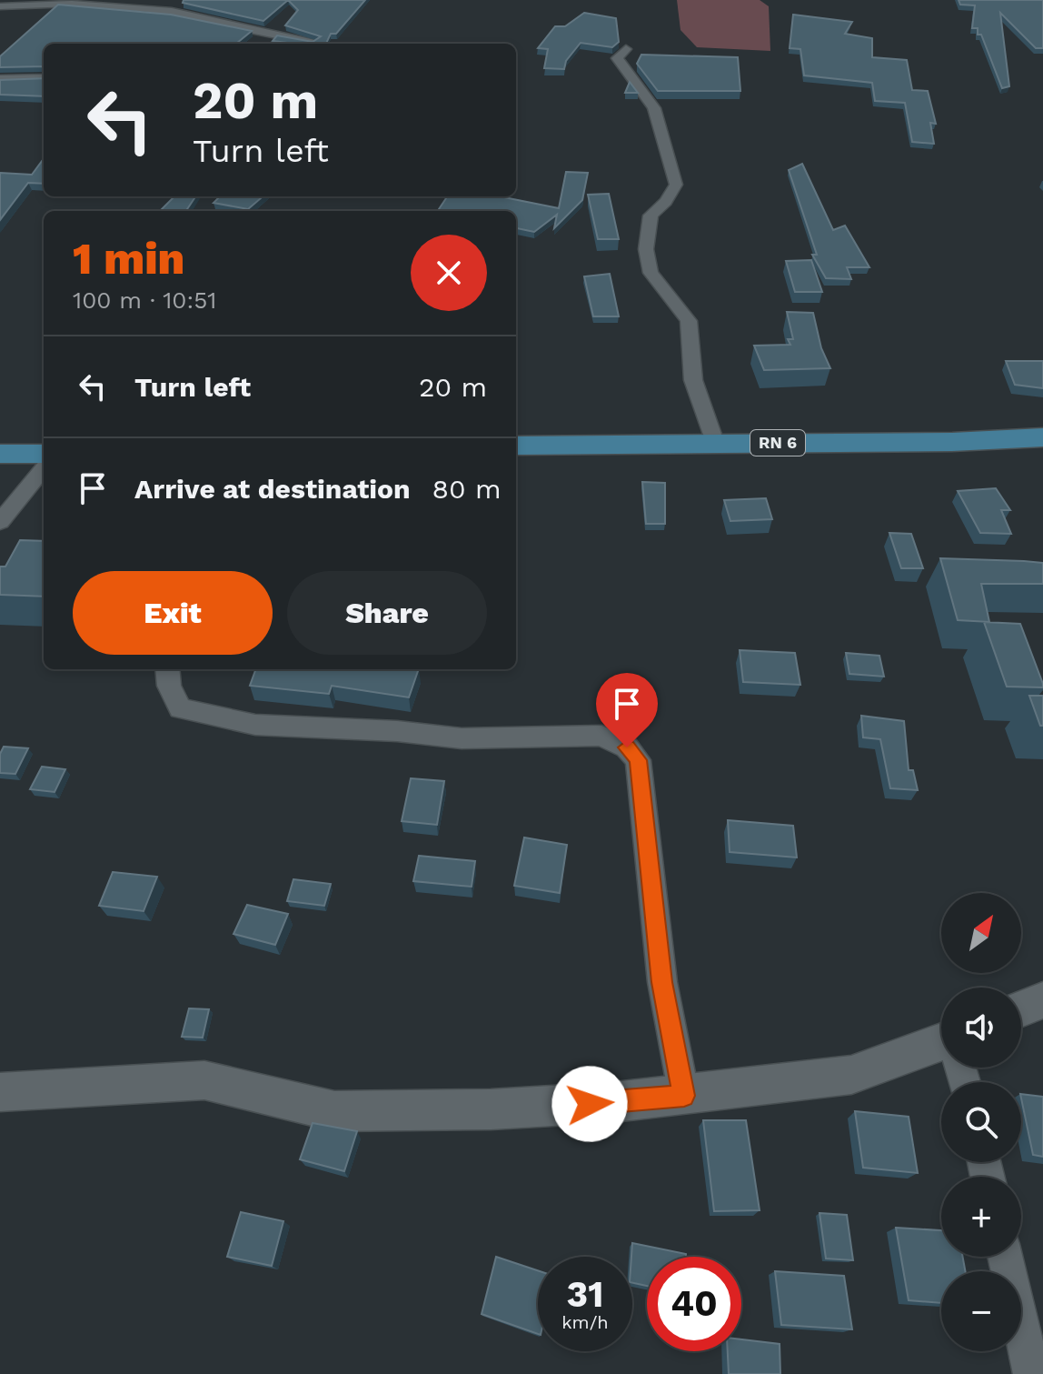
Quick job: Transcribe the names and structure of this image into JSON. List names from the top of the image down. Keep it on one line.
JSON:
{"streets":{"main road":["RN 6"]},"north":"top right","page":{"turn":["20 m","Turn left"],"heading":["1 min","100 m · 10:51"],"list":[{"name":"Turn left","value":"20 m"},{"name":"Arrive at destination","value":"80 m"}],"buttons":["Exit","Share"],"map_buttons":["+","−"],"speed":"31 km/h","limit":"40"}}
